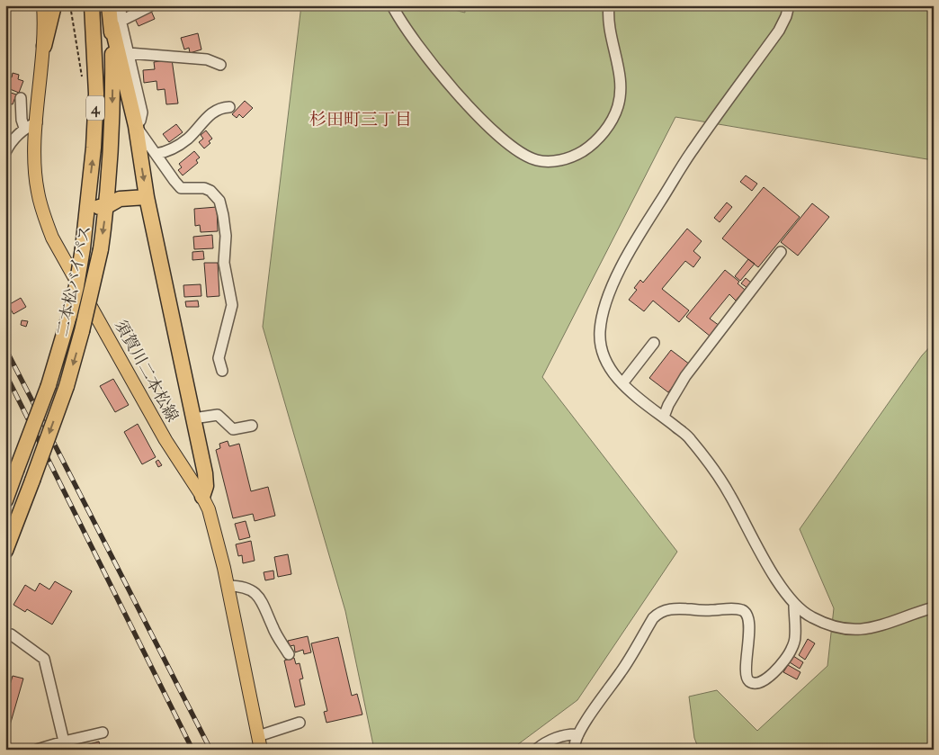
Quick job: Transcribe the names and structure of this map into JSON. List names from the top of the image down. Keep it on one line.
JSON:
{"streets":{"highway":["4","二本松バイパス"],"main road":["須賀川二本松線"]},"districts":["杉田町三丁目"]}
